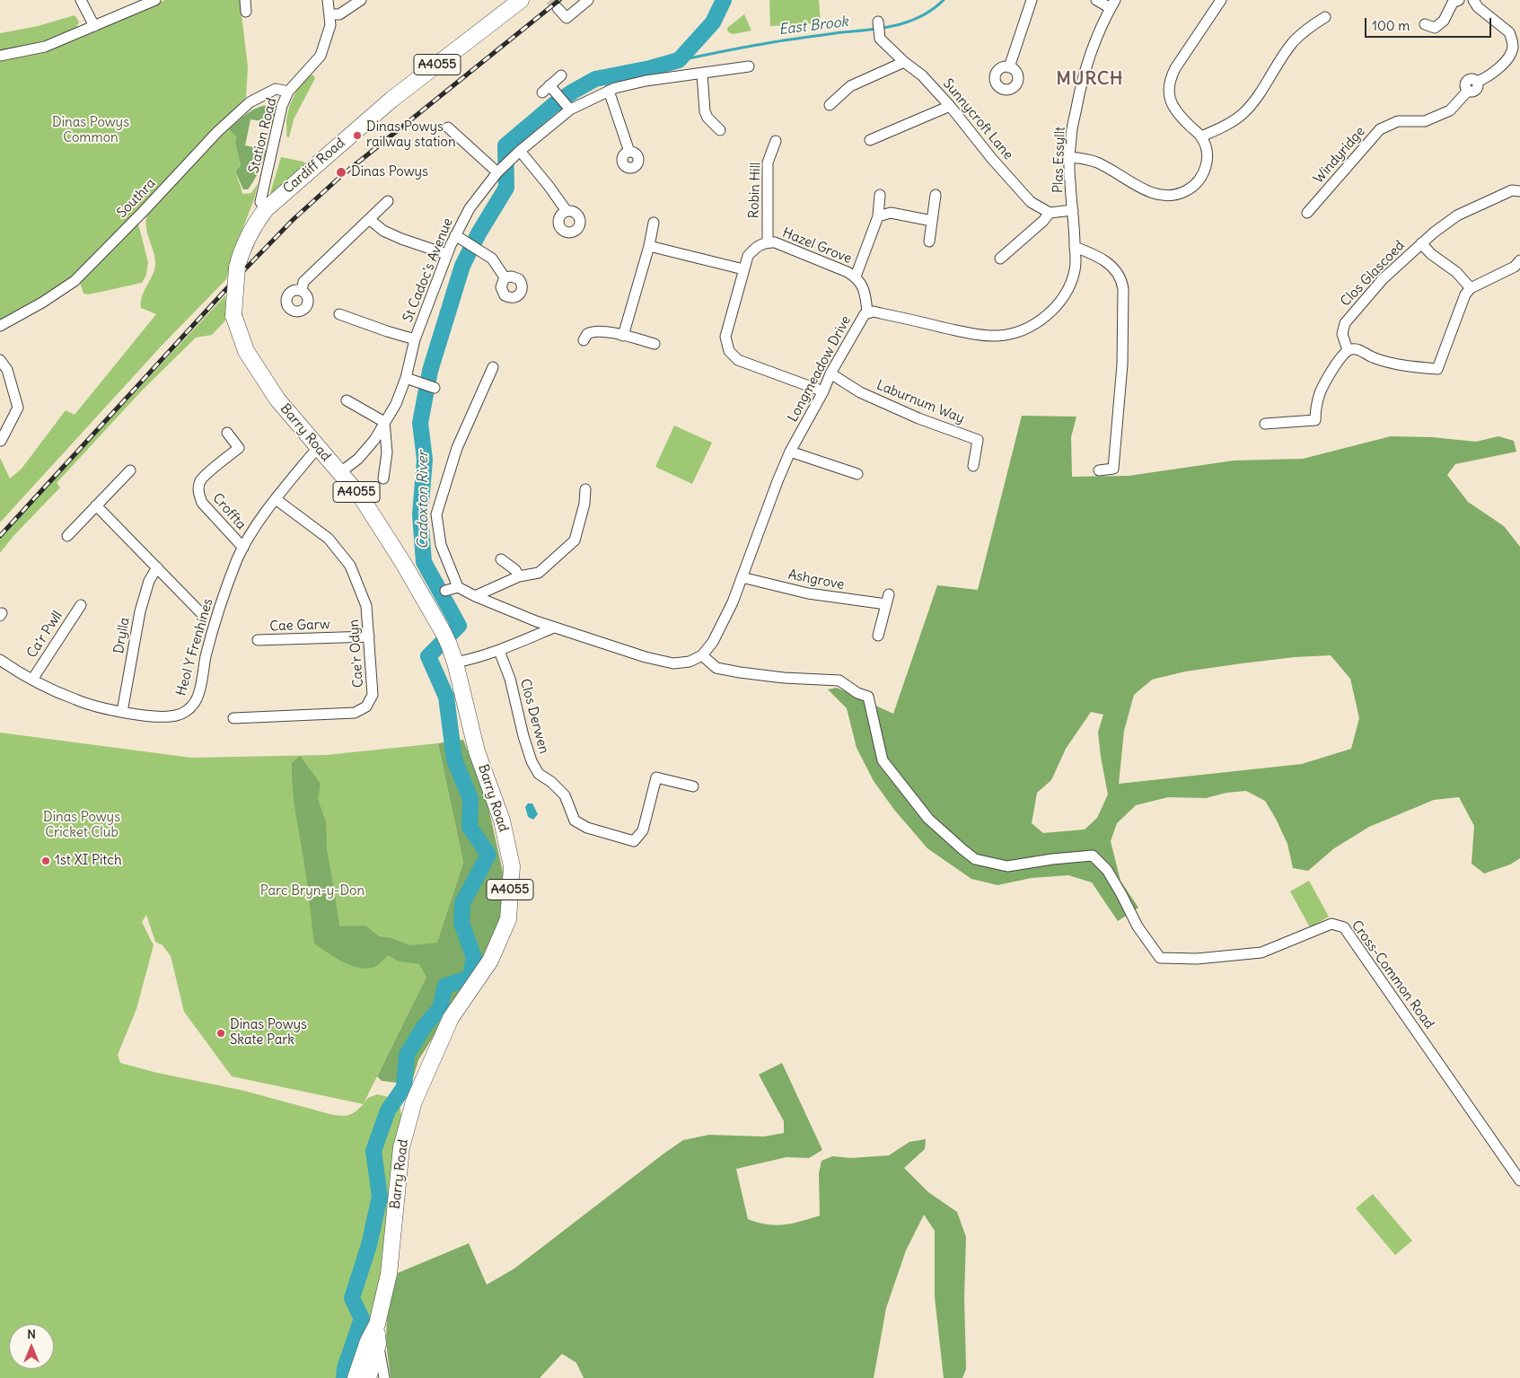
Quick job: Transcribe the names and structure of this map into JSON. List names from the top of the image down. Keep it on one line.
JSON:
{"streets":{"main road":["A4055","Cardiff Road","Barry Road"],"street":["Sunnycroft Lane","Station Road","Windyridge","Plas Essyllt","Robin Hill","Southra","Hazel Grove","St Cadoc's Avenue","Clos Glascoed","Longmeadow Drive","Laburnum Way","Croffta","Ashgrove","Cae Garw","Ca'r Pwll","Drylla","Heol Y Frenhines","Cae'r Odyn","Clos Derwen","Cross-Common Road"]},"crossings":[["Station Road","Cardiff Road"],["Station Road","Southra"],["Plas Essyllt","Longmeadow Drive"],["Cardiff Road","Barry Road"],["Robin Hill","Hazel Grove"],["Robin Hill","Longmeadow Drive"],["Robin Hill","Laburnum Way"],["Hazel Grove","Longmeadow Drive"],["Hazel Grove","Laburnum Way"],["St Cadoc's Avenue","Barry Road"],["Longmeadow Drive","Laburnum Way"],["Longmeadow Drive","Ashgrove"],["Longmeadow Drive","Cross-Common Road"],["Barry Road","Heol Y Frenhines"],["Croffta","Heol Y Frenhines"],["Cae Garw","Cae'r Odyn"],["Ca'r Pwll","Heol Y Frenhines"],["Drylla","Heol Y Frenhines"],["Heol Y Frenhines","Cae'r Odyn"]],"districts":["MURCH"],"water":["East Brook","Cadoxton River"],"parks":["Dinas Powys Common","Dinas Powys Cricket Club","Parc Bryn-y-Don"],"places":["Dinas Powys railway station","Dinas Powys","1st XI Pitch","Dinas Powys Skate Park"],"scale_bar":"100 m","north":"top"}
